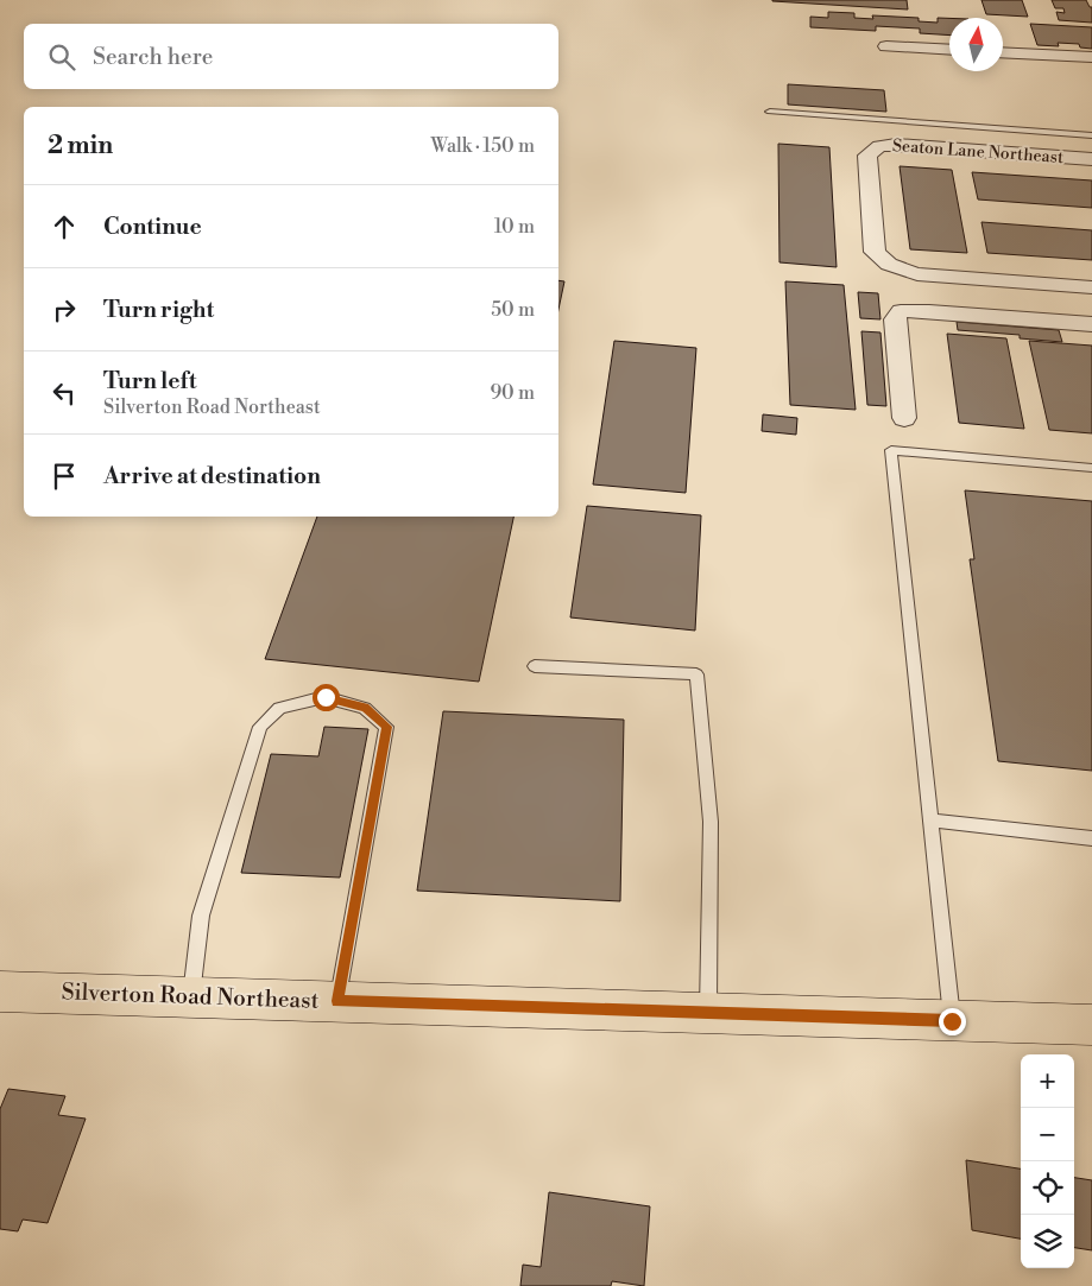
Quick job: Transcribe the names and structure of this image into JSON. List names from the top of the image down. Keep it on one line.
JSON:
{"streets":{"main road":["Silverton Road Northeast"],"street":["Seaton Lane Northeast"]},"north":"top","page":{"search":"Search here","heading":["2 min","Walk · 150 m"],"list":[["Continue","10 m"],["Turn right","50 m"],["Turn left","Silverton Road Northeast","90 m"],"Arrive at destination"],"map_buttons":["+","−"]}}
